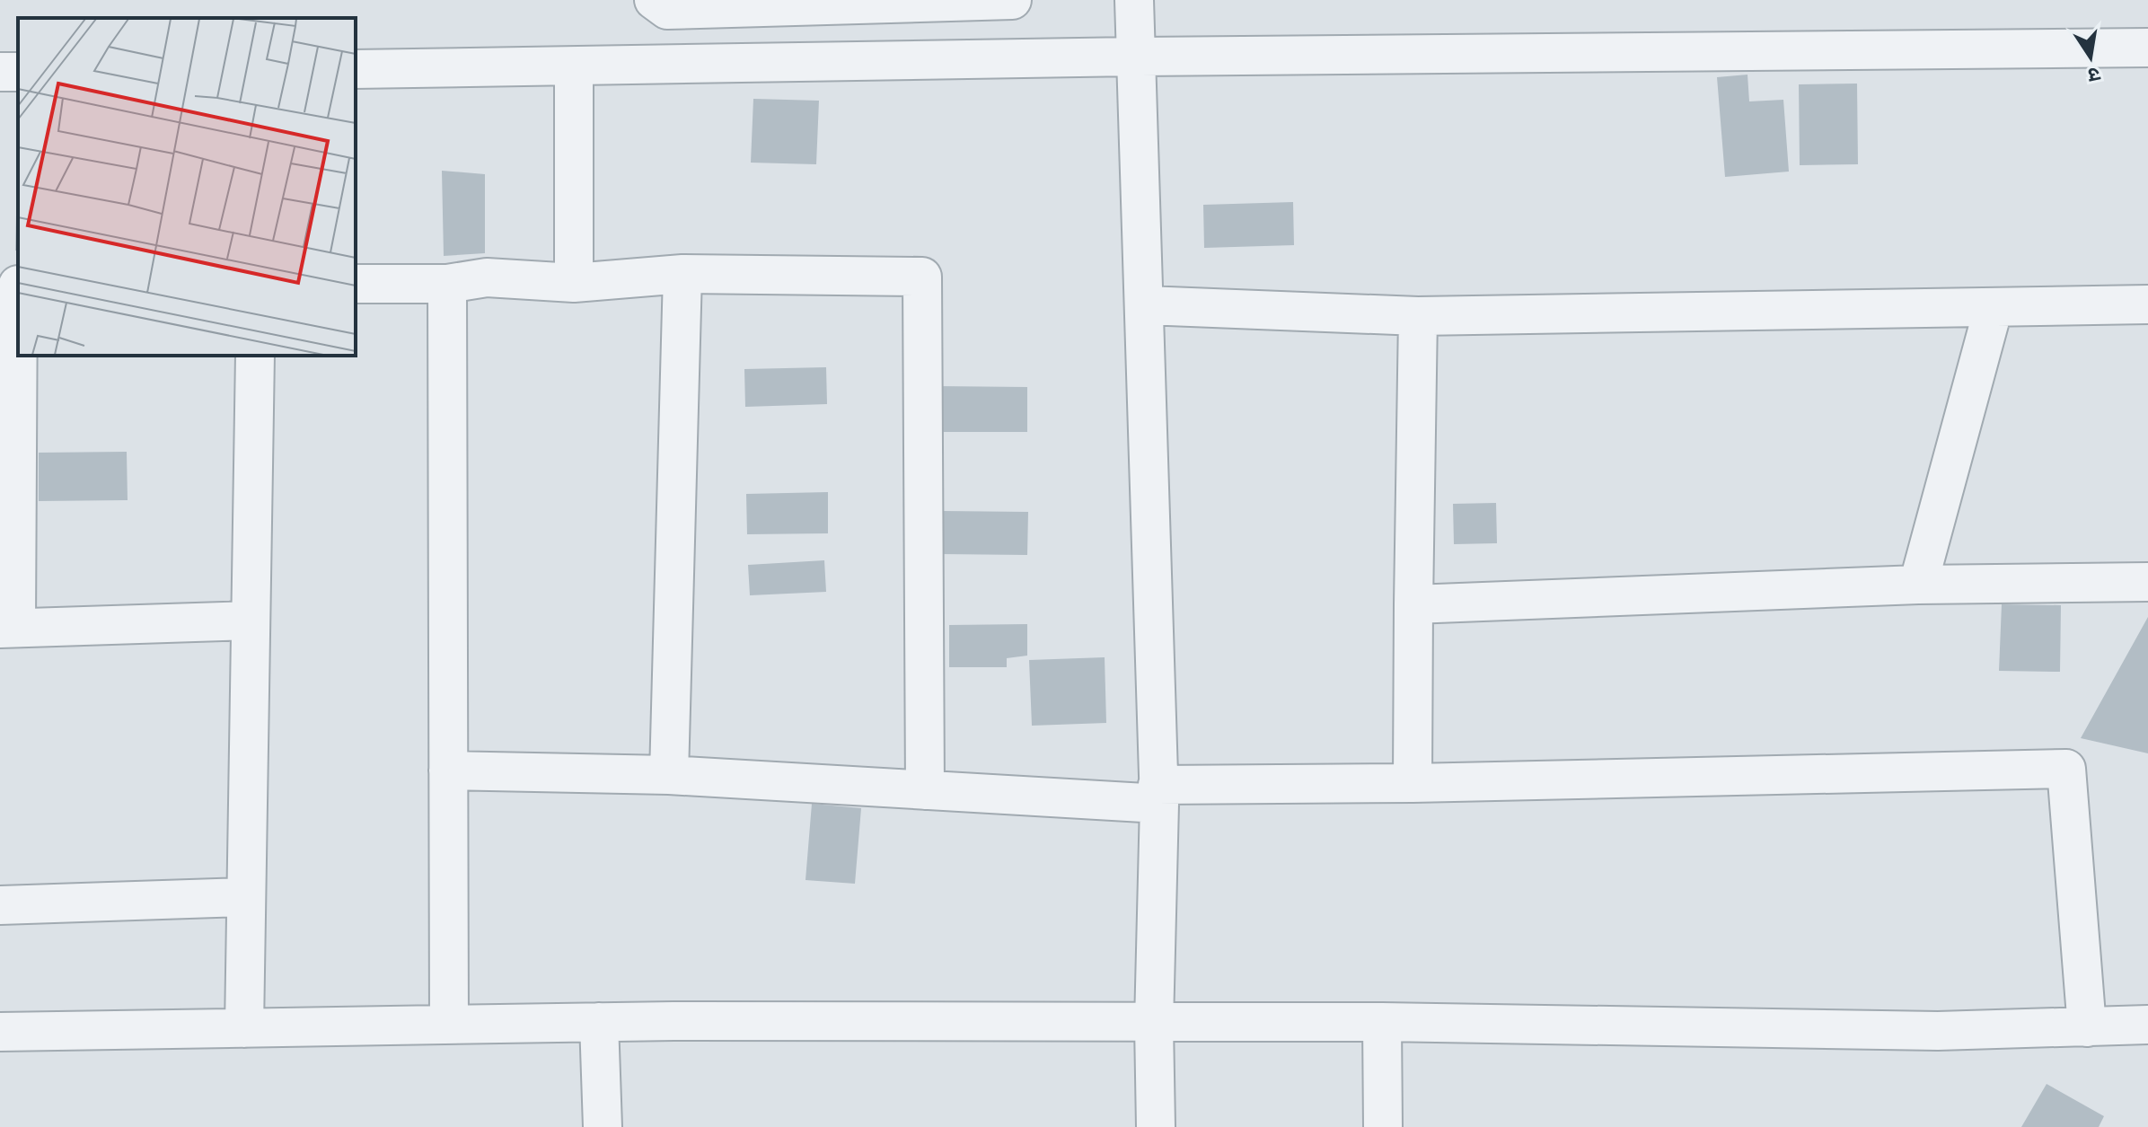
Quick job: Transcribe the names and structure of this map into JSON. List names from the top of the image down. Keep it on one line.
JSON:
{"north":"bottom"}
